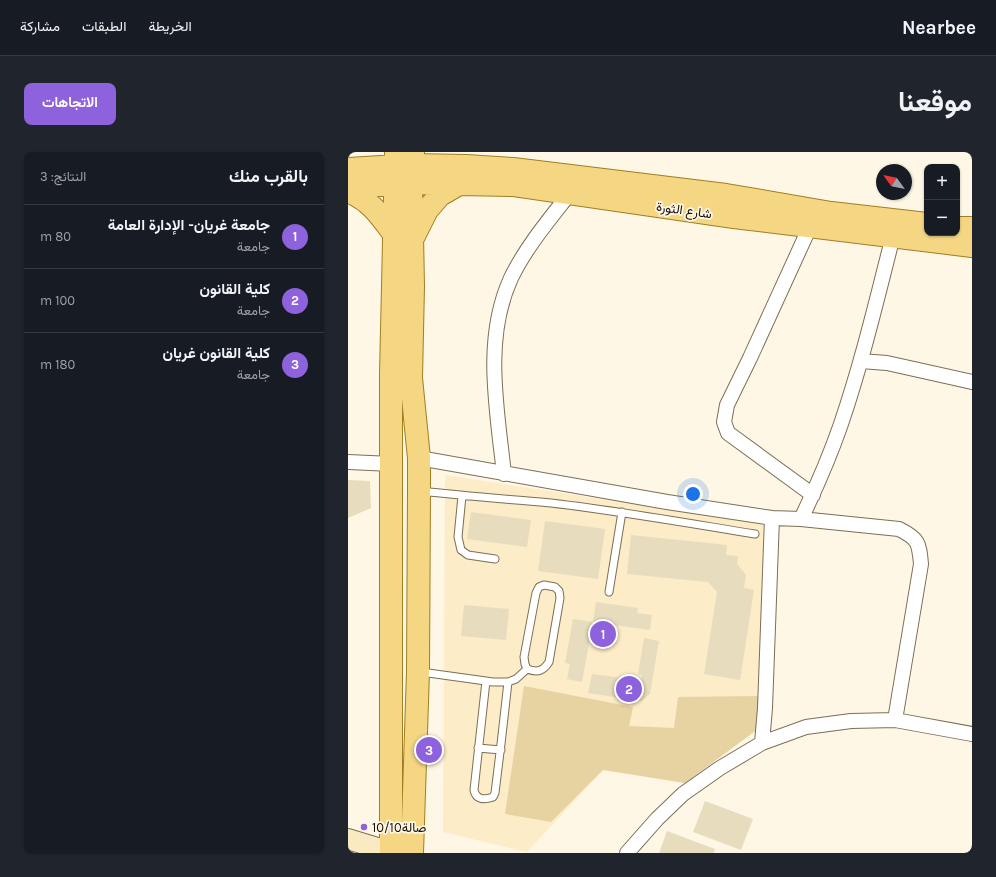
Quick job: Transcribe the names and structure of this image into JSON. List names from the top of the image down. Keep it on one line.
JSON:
{"streets":{"main road":["شارع الثورة"]},"places":["صالة10/10"],"north":"top left","page":{"header":"Nearbee","nav":["الخريطة","الطبقات","مشاركة"],"title":"موقعنا","buttons":"الاتجاهات","heading":["بالقرب منك","النتائج: 3"],"map_buttons":["+","−"],"list":[{"mark":"1","name":"جامعة غريان- الإدارة العامة","note":"جامعة","value":"80 m"},{"mark":"2","name":"كلية القانون","note":"جامعة","value":"100 m"},{"mark":"3","name":"كلية القانون غريان","note":"جامعة","value":"180 m"}],"pins":["1","2","3"]}}
